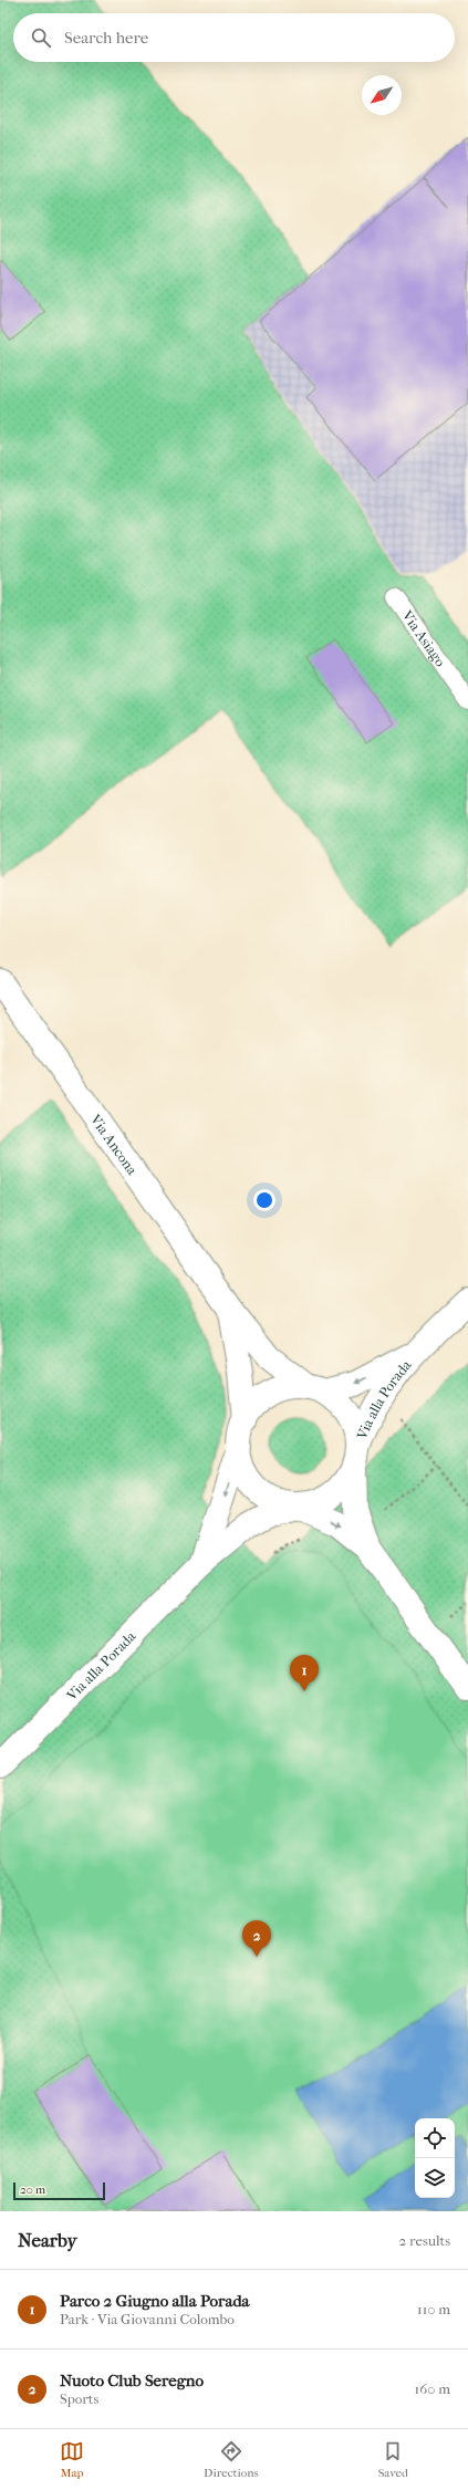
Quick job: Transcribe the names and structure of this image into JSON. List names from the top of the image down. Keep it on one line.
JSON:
{"streets":{"street":["Via Ancona","Via alla Porada"],"lane":["Via Asiago"]},"crossings":[["Via Ancona","Via alla Porada"]],"scale_bar":"20 m","north":"bottom left","page":{"search":"Search here","pins":["1","2"],"scale":"20 m","heading":["Nearby","2 results"],"list":[{"mark":"1","name":"Parco 2 Giugno alla Porada","note":"Park · Via Giovanni Colombo","value":"110 m"},{"mark":"2","name":"Nuoto Club Seregno","note":"Sports","value":"160 m"}],"nav":["Map","Directions","Saved"]}}
